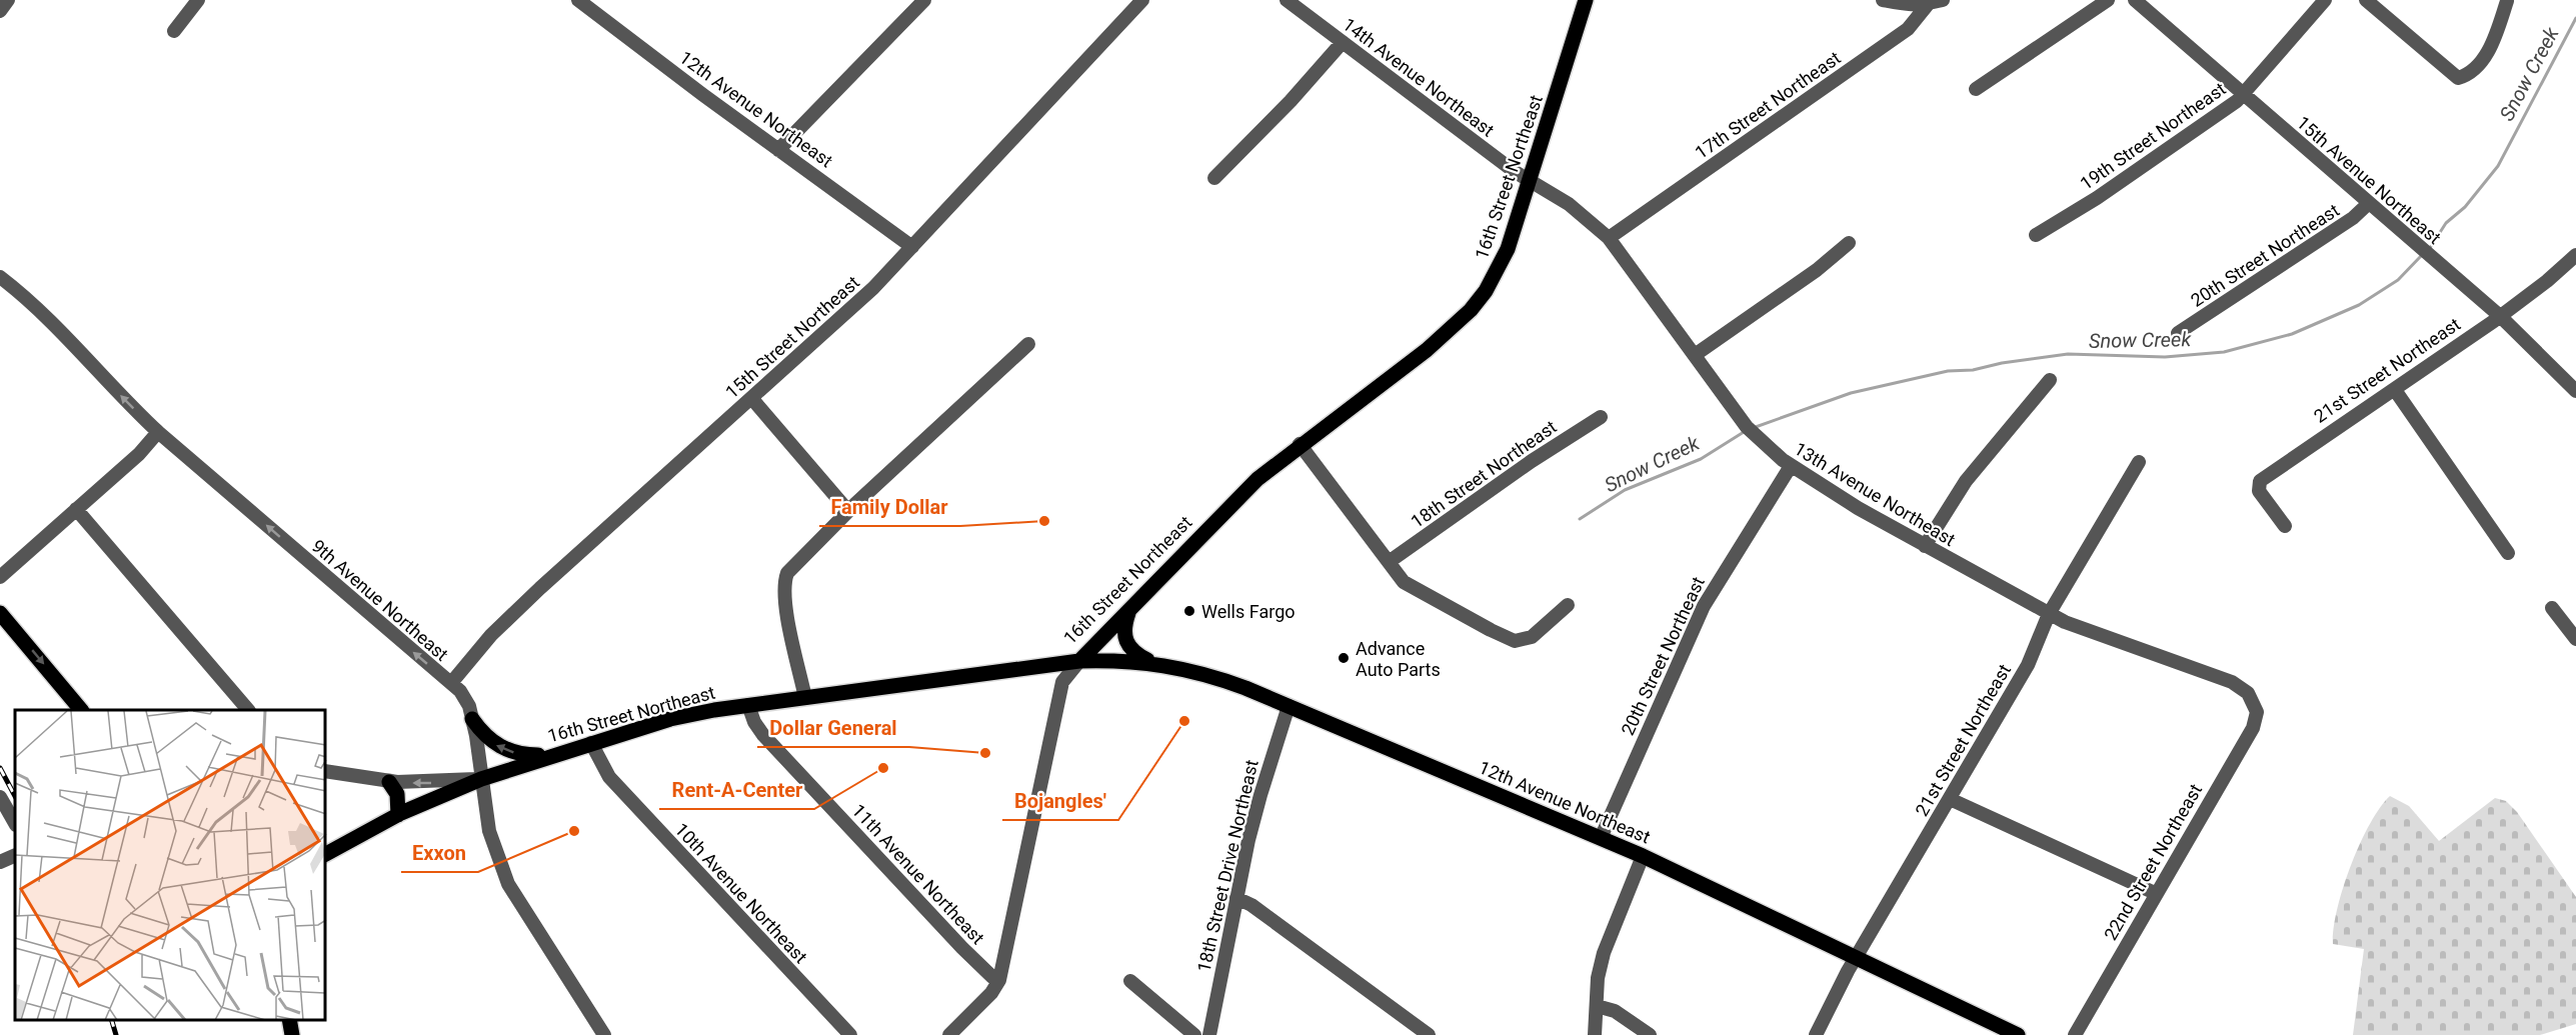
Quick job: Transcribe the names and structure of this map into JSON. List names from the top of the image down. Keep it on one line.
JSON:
{"streets":{"main road":["12th Avenue Northeast","16th Street Northeast"],"street":["14th Avenue Northeast","17th Street Northeast","19th Street Northeast","15th Avenue Northeast","20th Street Northeast","15th Street Northeast","21st Street Northeast","18th Street Northeast","13th Avenue Northeast","9th Avenue Northeast","22nd Street Northeast","18th Street Drive Northeast","11th Avenue Northeast","10th Avenue Northeast"]},"crossings":[["14th Avenue Northeast","16th Street Northeast"],["14th Avenue Northeast","13th Avenue Northeast"],["17th Street Northeast","13th Avenue Northeast"],["12th Avenue Northeast","16th Street Northeast"],["12th Avenue Northeast","20th Street Northeast"],["12th Avenue Northeast","15th Street Northeast"],["12th Avenue Northeast","21st Street Northeast"],["12th Avenue Northeast","18th Street Drive Northeast"],["19th Street Northeast","15th Avenue Northeast"],["16th Street Northeast","13th Avenue Northeast"],["16th Street Northeast","9th Avenue Northeast"],["16th Street Northeast","11th Avenue Northeast"],["16th Street Northeast","10th Avenue Northeast"],["15th Avenue Northeast","20th Street Northeast"],["15th Avenue Northeast","21st Street Northeast"],["20th Street Northeast","13th Avenue Northeast"],["15th Street Northeast","9th Avenue Northeast"],["21st Street Northeast","13th Avenue Northeast"],["13th Avenue Northeast","22nd Street Northeast"]],"one_way":["9th Avenue Northeast"],"water":["Snow Creek"],"places":["Family Dollar","Wells Fargo","Advance Auto Parts","Bojangles'","Dollar General","Rent-A-Center","Exxon"]}
